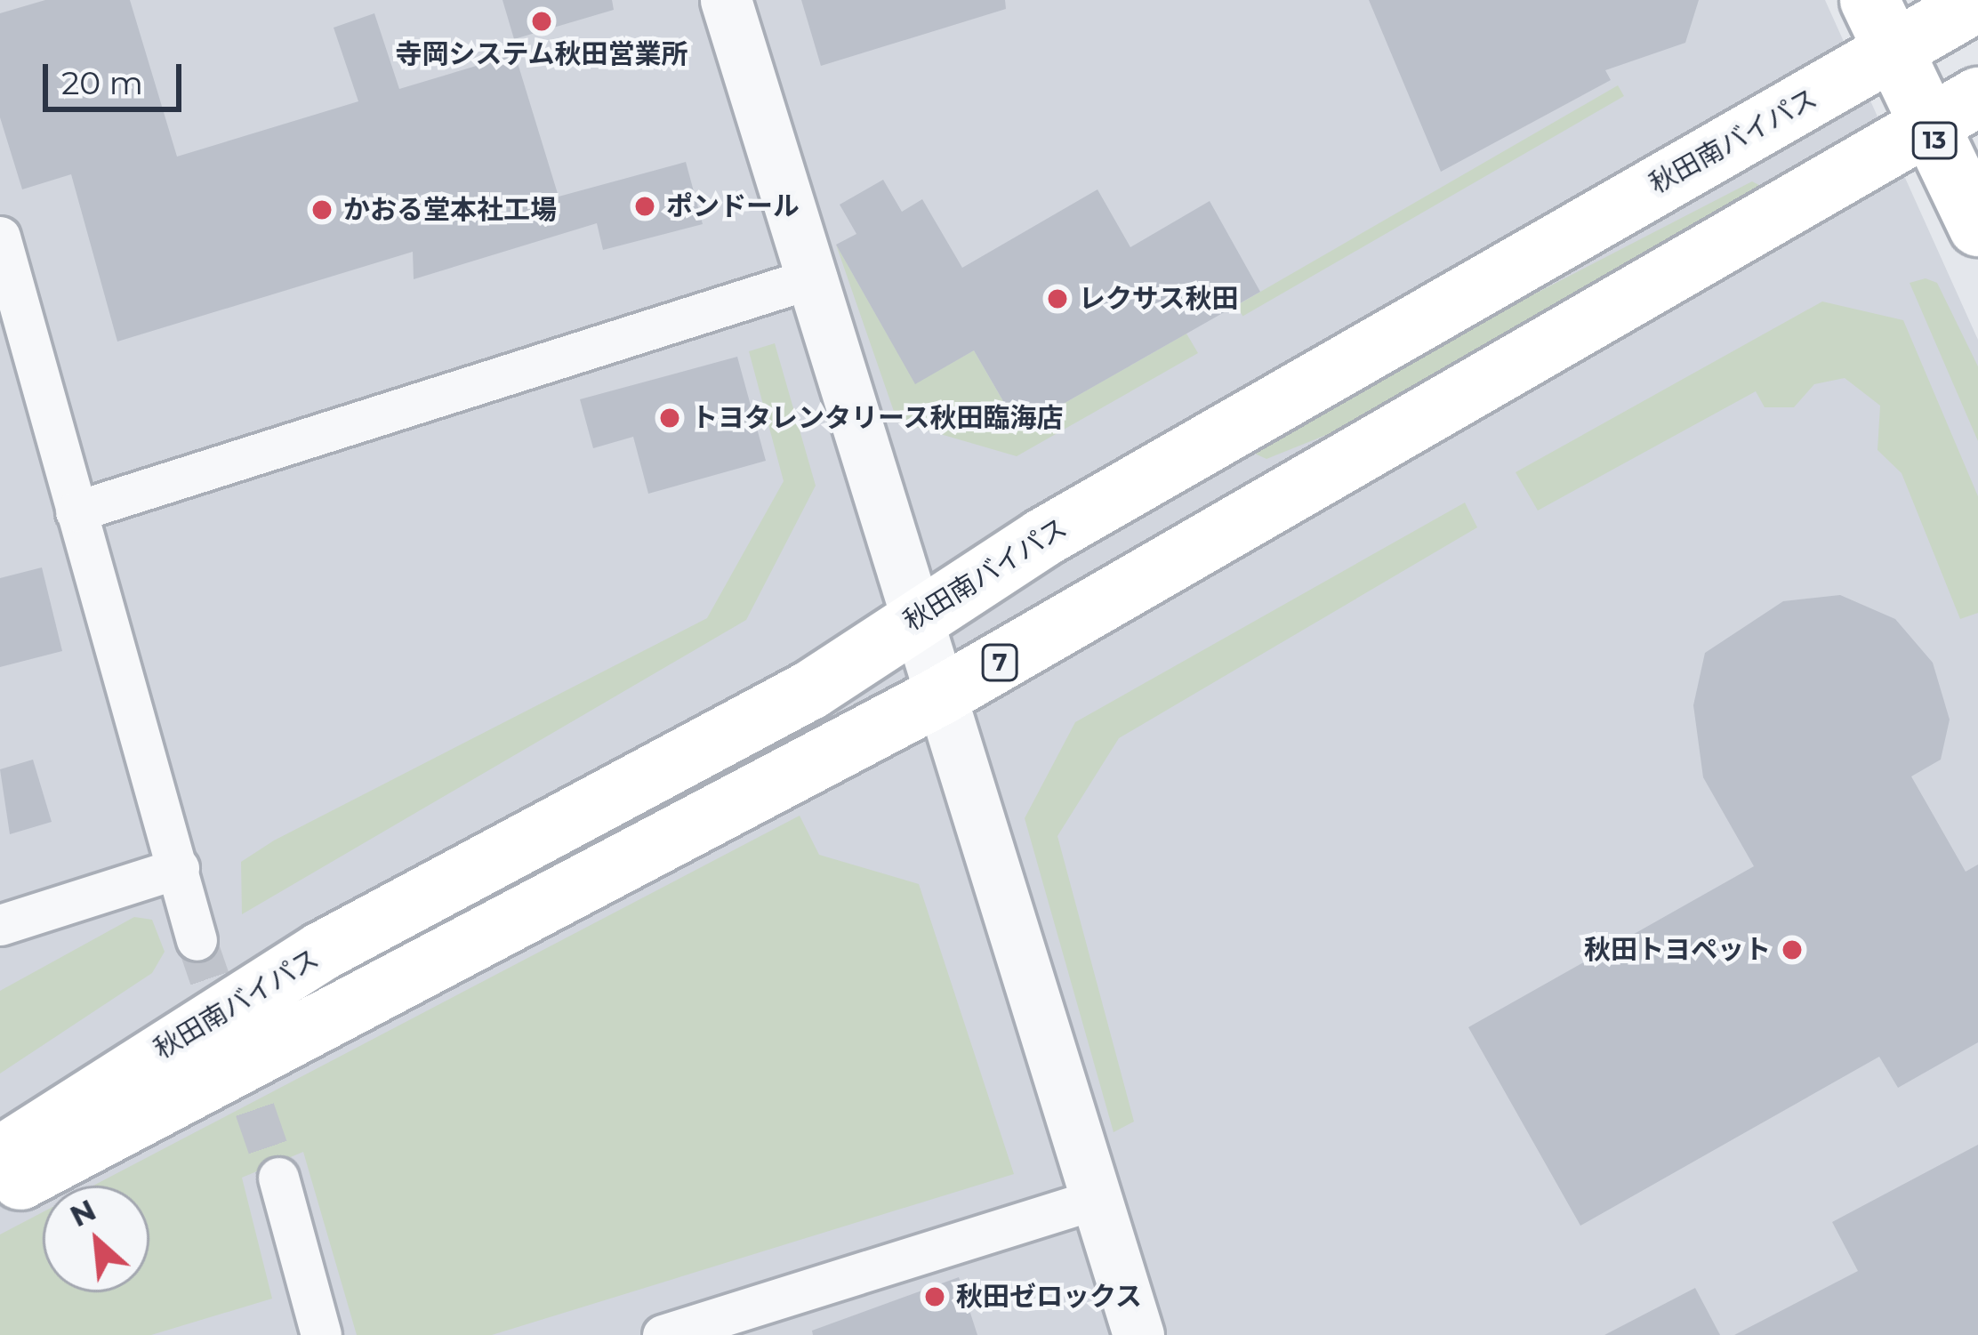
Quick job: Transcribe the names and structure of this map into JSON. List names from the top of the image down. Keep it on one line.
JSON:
{"streets":{"highway":["13","秋田南バイパス","7"]},"crossings":[["13","秋田南バイパス"]],"places":["寺岡システム秋田営業所","ポンドール","かおる堂本社工場","レクサス秋田","トヨタレンタリース秋田臨海店","秋田トヨペット","秋田ゼロックス"],"scale_bar":"20 m","north":"top left"}
